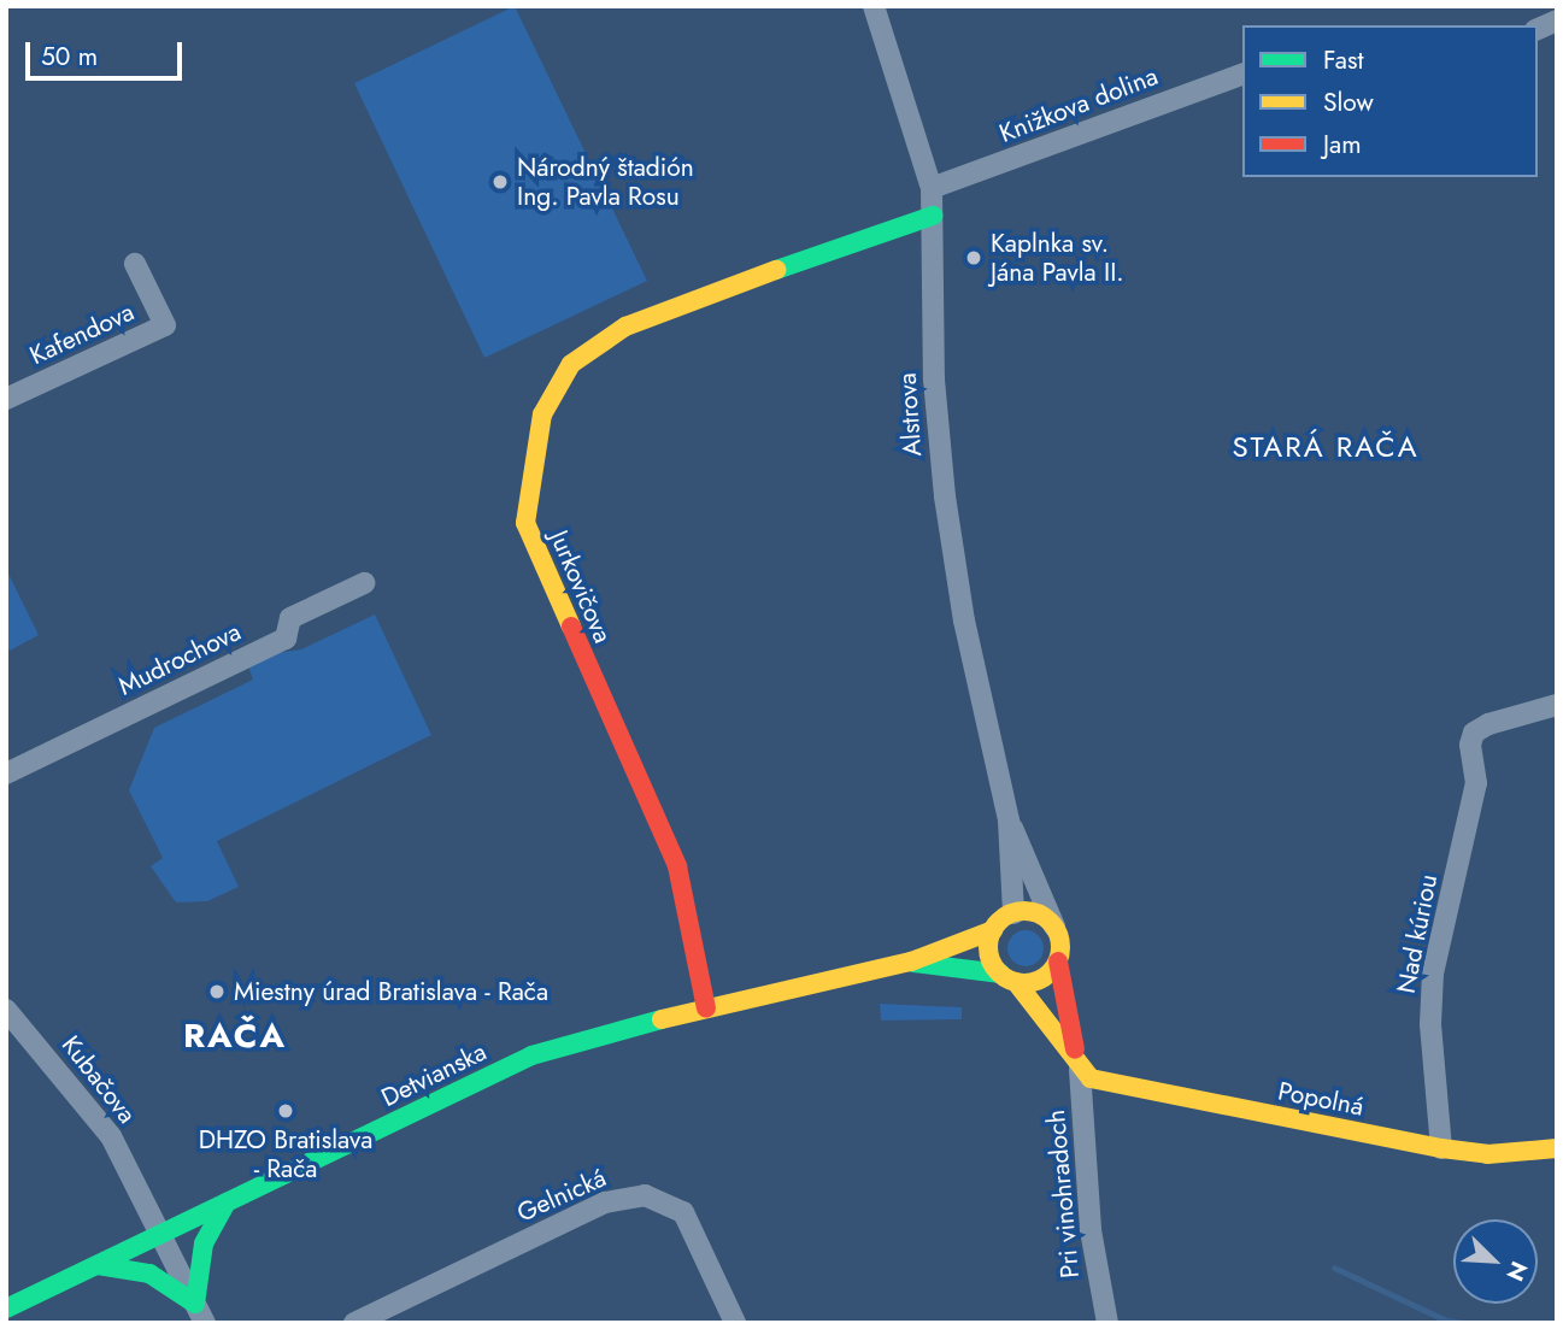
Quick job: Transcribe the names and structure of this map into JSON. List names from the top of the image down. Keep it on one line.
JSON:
{"streets":{"street":["Knižkova dolina","Kafendova","Alstrova","Jurkovičova","Mudrochova","Nad kúriou","Detvianska","Kubačova","Popolná","Pri vinohradoch","Gelnická"]},"crossings":[["Knižkova dolina","Alstrova"],["Alstrova","Jurkovičova"],["Alstrova","Detvianska"],["Alstrova","Pri vinohradoch"],["Jurkovičova","Detvianska"],["Nad kúriou","Popolná"],["Detvianska","Kubačova"],["Detvianska","Pri vinohradoch"],["Popolná","Pri vinohradoch"]],"districts":["STARÁ RAČA","RAČA"],"places":["Národný štadión Ing. Pavla Rosu","Kaplnka sv. Jána Pavla II.","Miestny úrad Bratislava - Rača","DHZO Bratislava - Rača"],"legend":["Fast","Slow","Jam"],"scale_bar":"50 m","north":"bottom right"}
